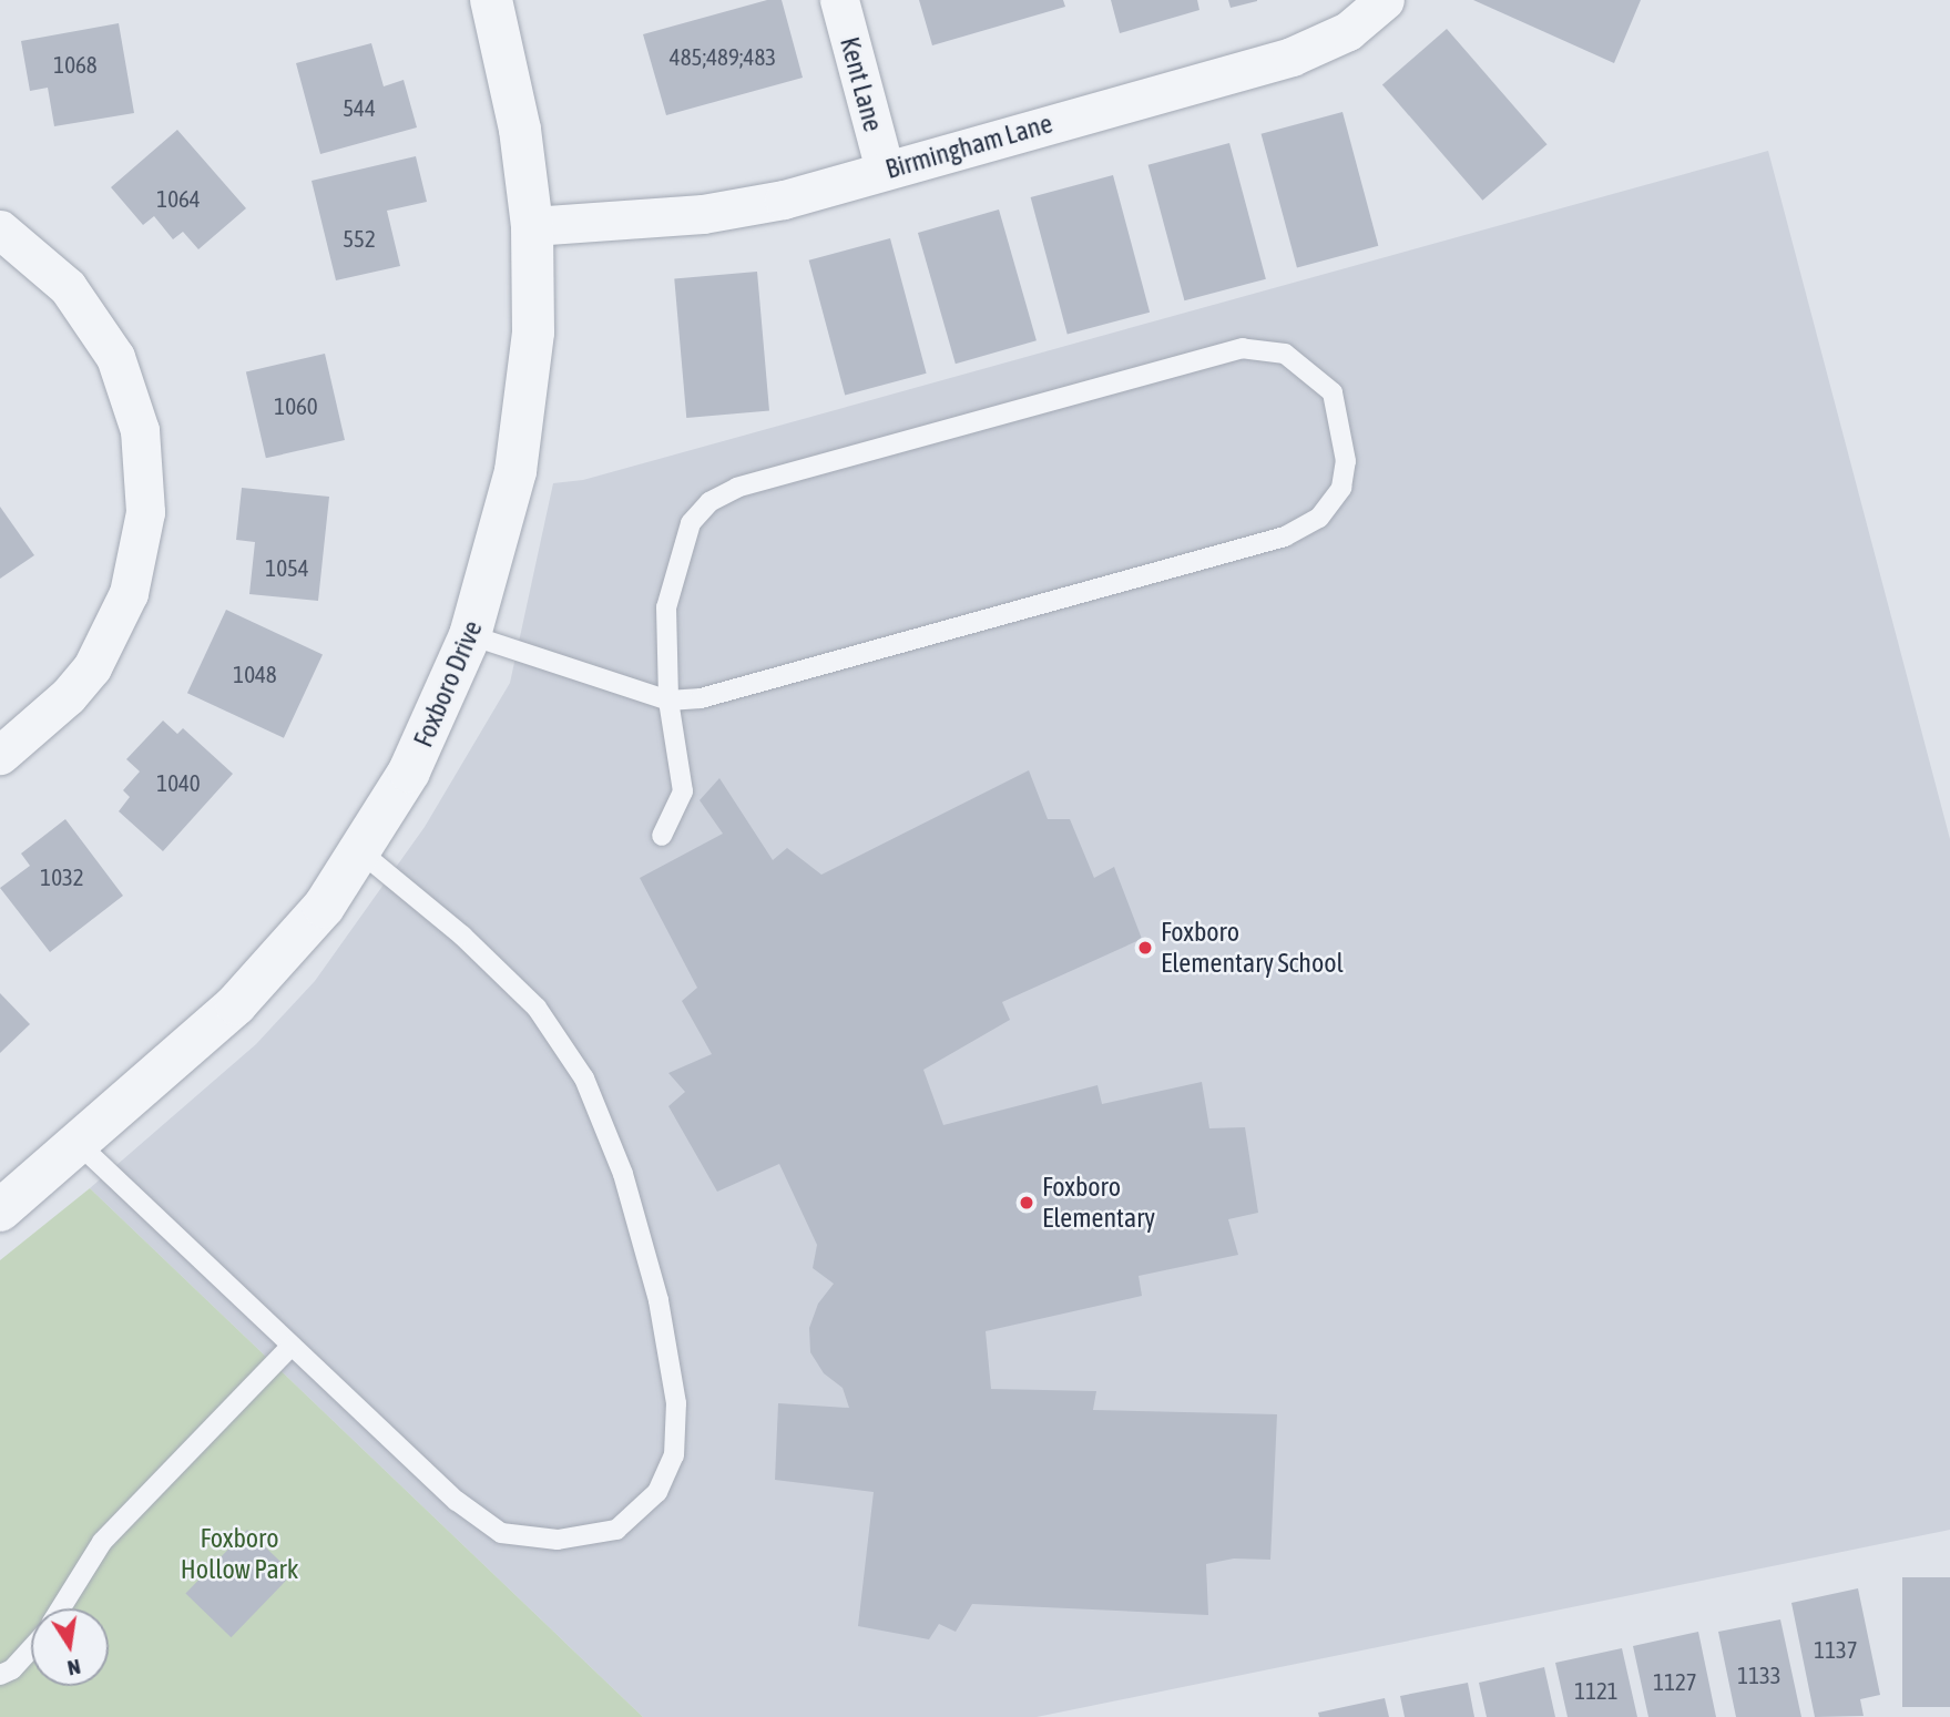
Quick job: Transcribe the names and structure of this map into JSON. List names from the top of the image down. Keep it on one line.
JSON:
{"streets":{"street":["Kent Lane","Birmingham Lane","Foxboro Drive"]},"crossings":[["Kent Lane","Birmingham Lane"],["Birmingham Lane","Foxboro Drive"]],"parks":["Foxboro Hollow Park"],"places":["Foxboro Elementary School","Foxboro Elementary"],"house_numbers":["485;489;483","1068","544","1064","552","1060","1054","1048","1040","1032","1137","1133","1127","1121"],"north":"bottom"}
